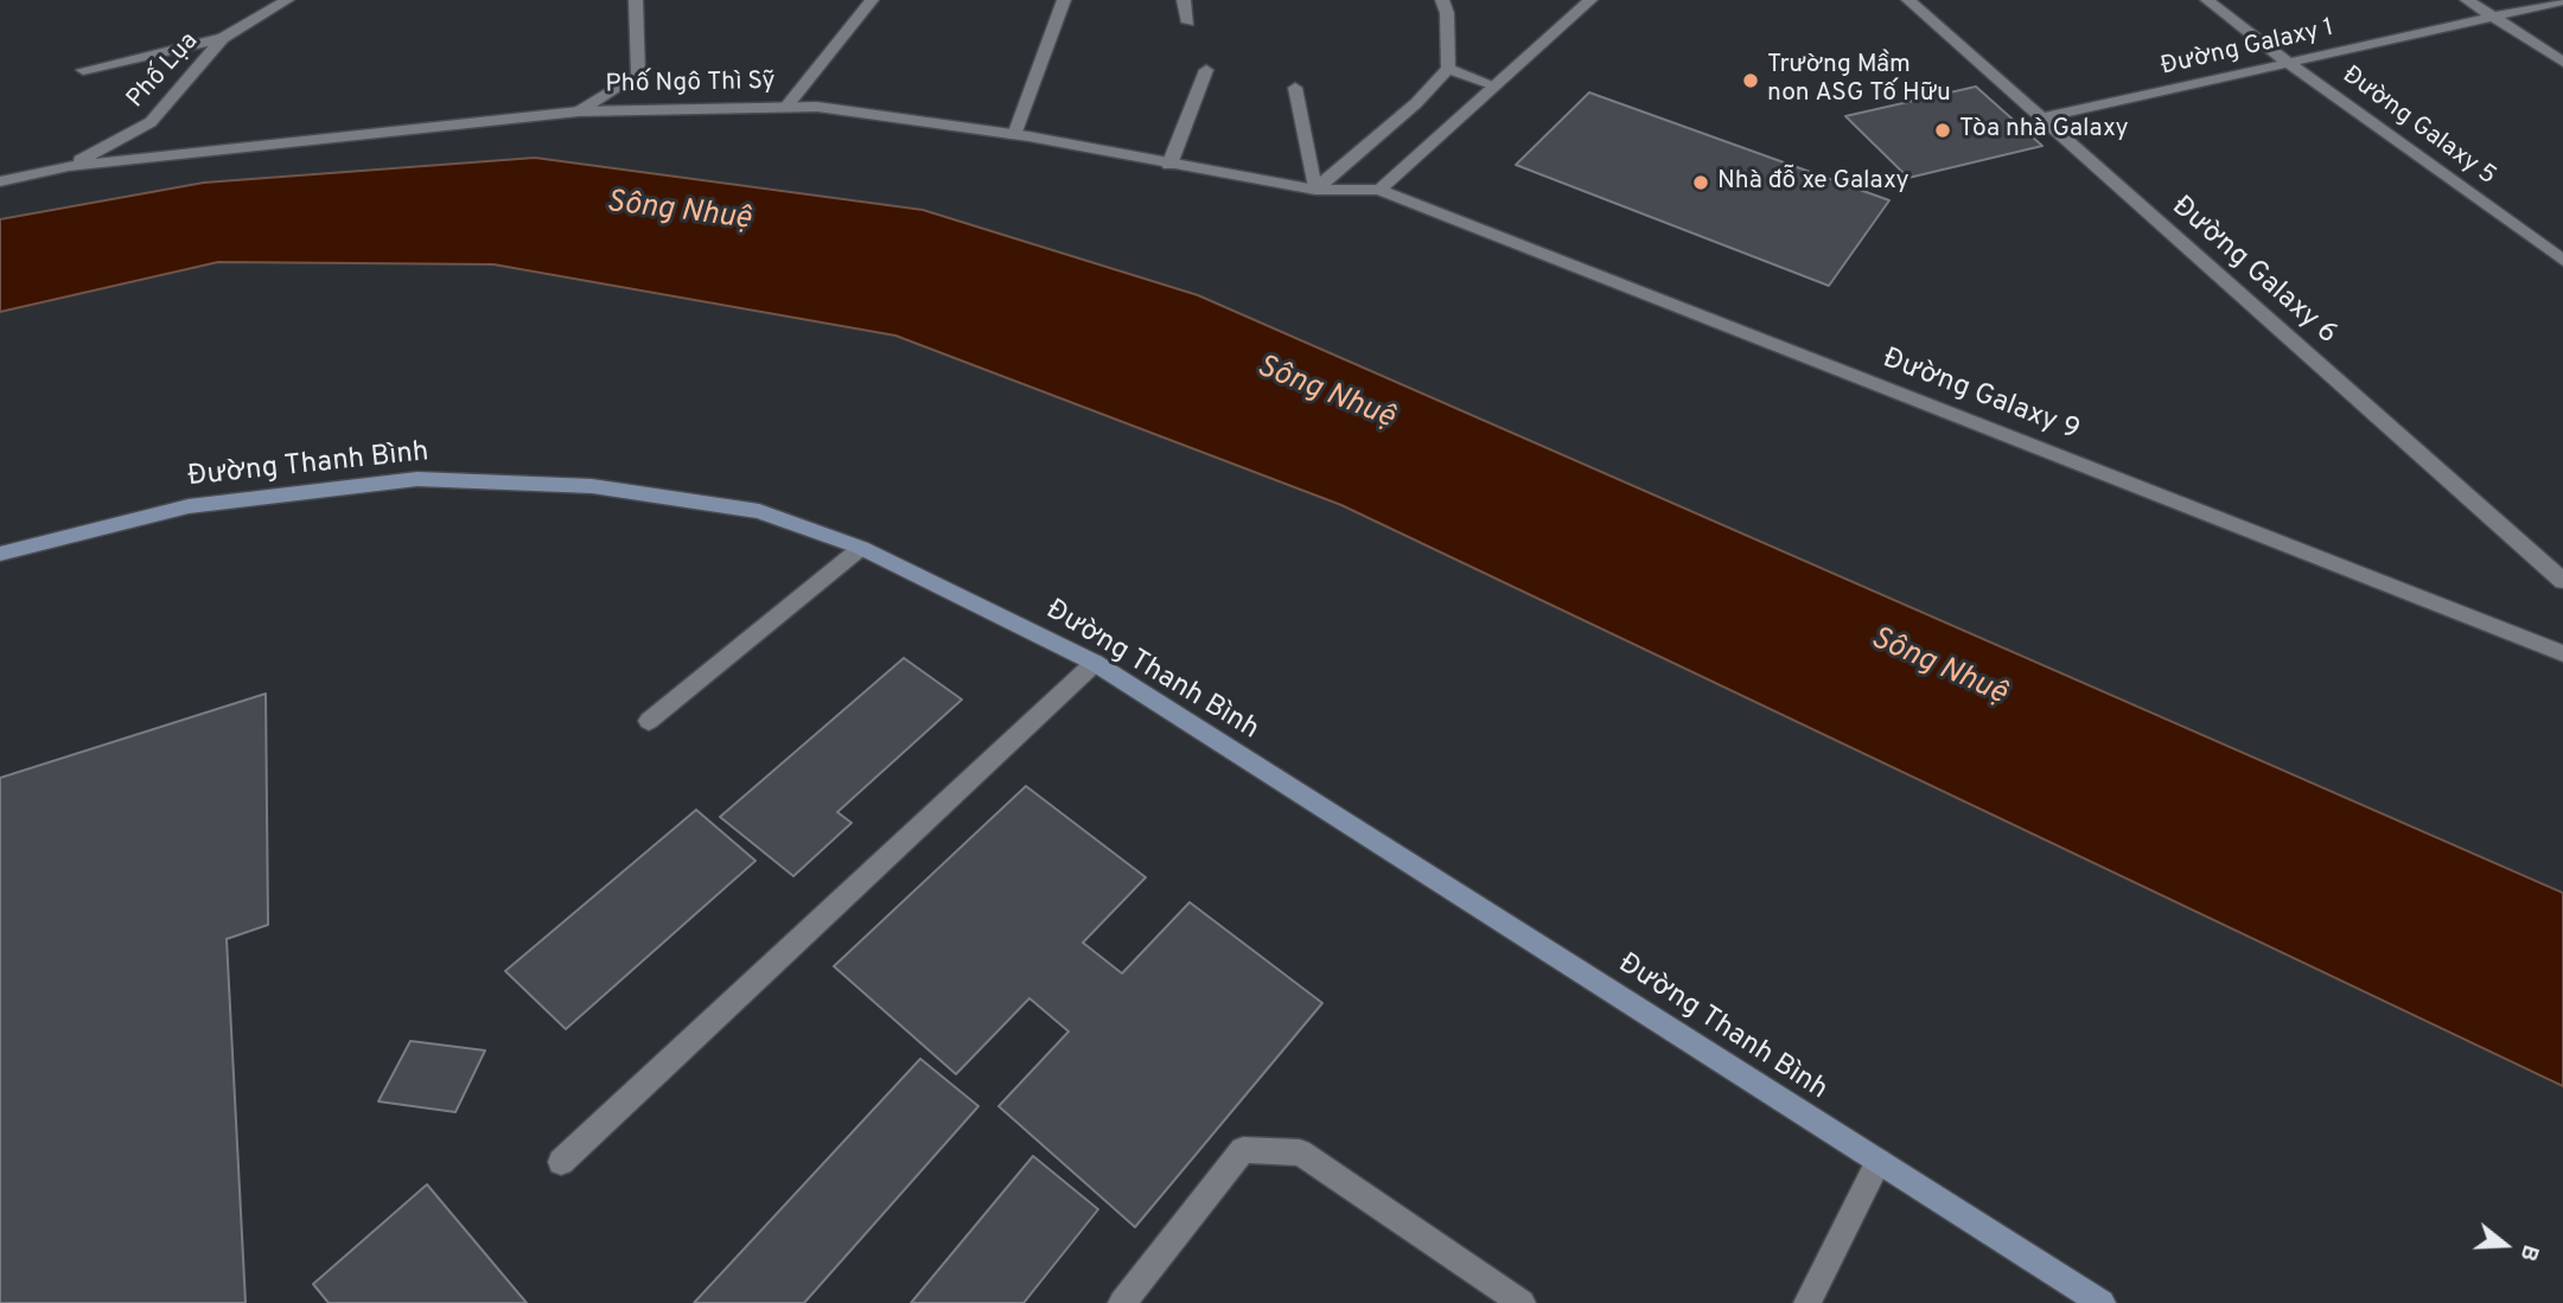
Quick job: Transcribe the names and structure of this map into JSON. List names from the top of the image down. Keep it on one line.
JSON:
{"streets":{"street":["Đường Galaxy 1","Phố Lụa","Phố Ngô Thì Sỹ","Đường Galaxy 5","Đường Galaxy 6","Đường Galaxy 9","Đường Thanh Bình"]},"crossings":[["Đường Galaxy 1","Đường Galaxy 5"],["Đường Galaxy 1","Đường Galaxy 6"],["Phố Lụa","Phố Ngô Thì Sỹ"],["Phố Ngô Thì Sỹ","Đường Galaxy 9"]],"water":["Sông Nhuệ"],"places":["Trường Mầm non ASG Tố Hữu","Tòa nhà Galaxy","Nhà đỗ xe Galaxy"],"north":"right"}
